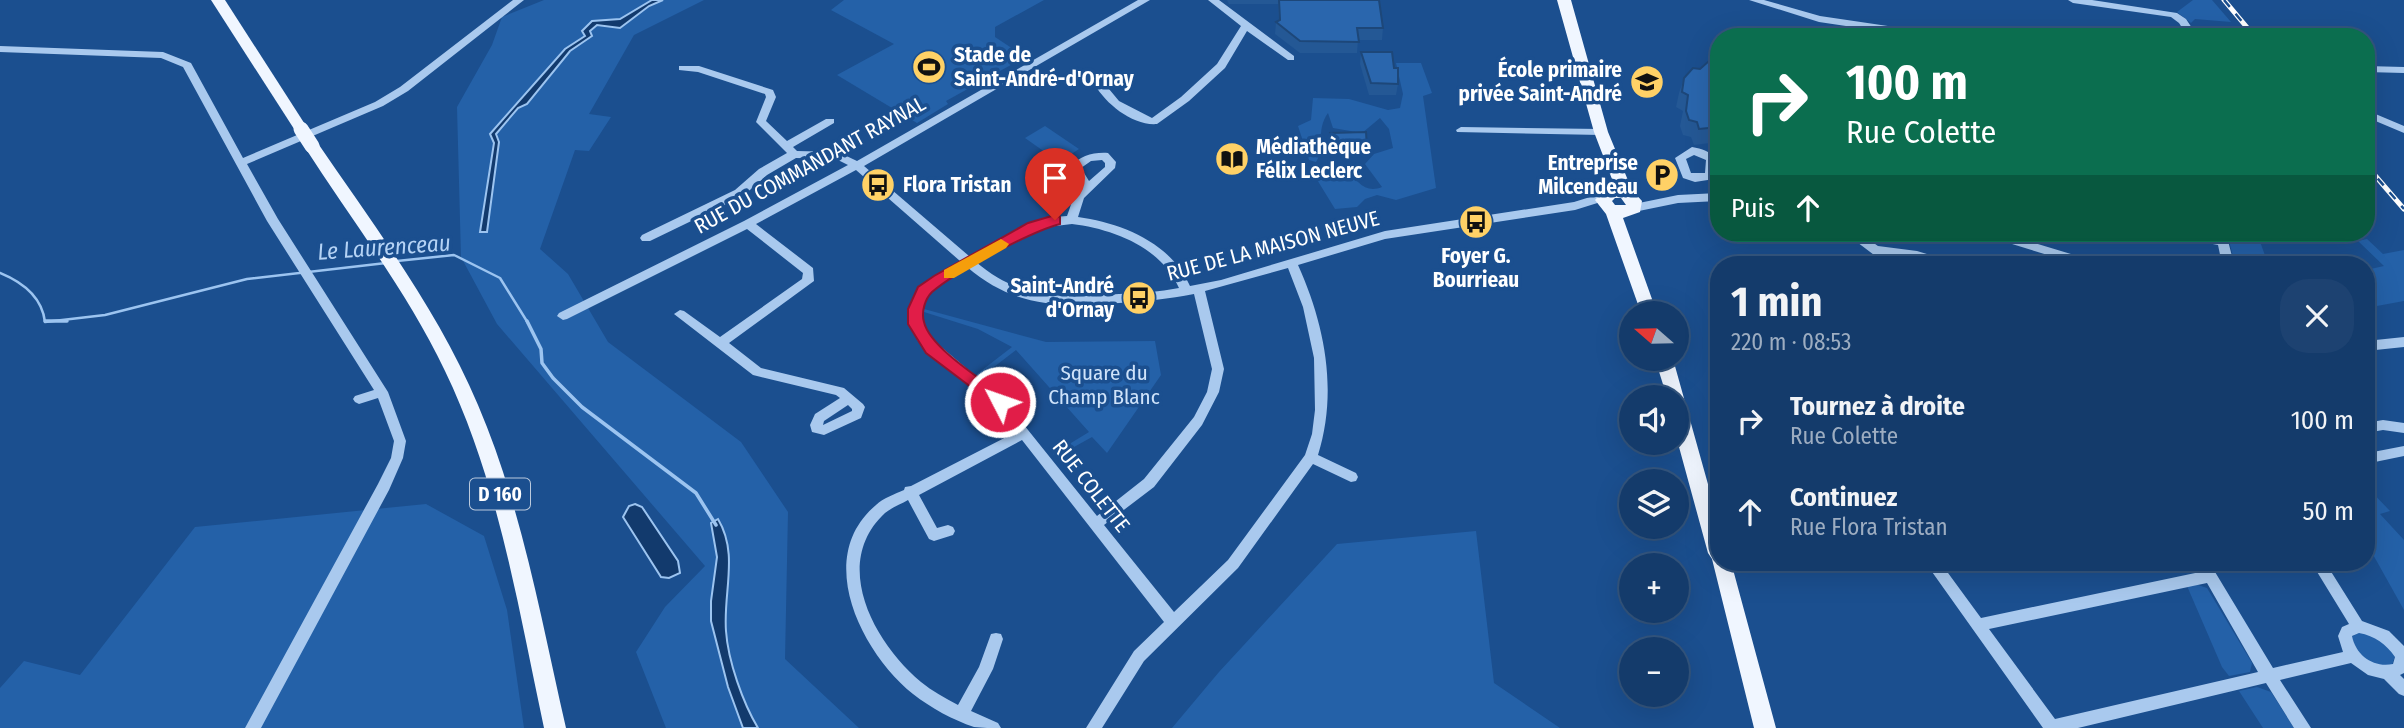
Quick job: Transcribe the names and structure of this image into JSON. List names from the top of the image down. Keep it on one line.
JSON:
{"streets":{"main road":["D 160"],"street":["RUE DU COMMANDANT RAYNAL","RUE DE LA MAISON NEUVE","RUE COLETTE"]},"crossings":[["RUE DU COMMANDANT RAYNAL","RUE DE LA MAISON NEUVE"],["RUE DE LA MAISON NEUVE","RUE COLETTE"]],"water":["Le Laurenceau"],"parks":["Square du Champ Blanc"],"places":{"sports":["Stade de Saint-André-d'Ornay"],"school or university":["École primaire privée Saint-André"],"library":["Médiathèque Félix Leclerc"],"parking":["Entreprise Milcendeau"],"bus stop":["Flora Tristan","Foyer G. Bourrieau","Saint-André d'Ornay"]},"north":"left","page":{"turn":["100 m","Rue Colette"],"then":"Puis","heading":["1 min","220 m · 08:53"],"map_buttons":["+","−"],"list":[{"name":"Tournez à droite","note":"Rue Colette","value":"100 m"},{"name":"Continuez","note":"Rue Flora Tristan","value":"50 m"}]}}
